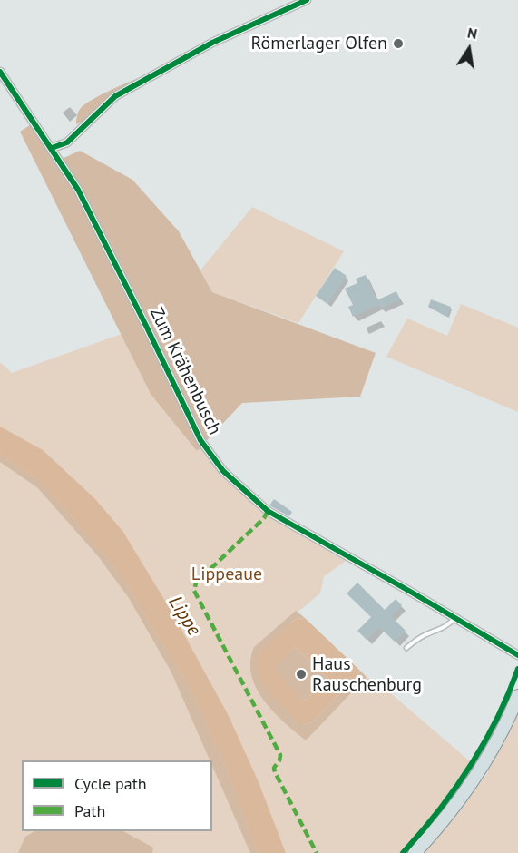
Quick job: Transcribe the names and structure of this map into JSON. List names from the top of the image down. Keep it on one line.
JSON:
{"streets":{"street":["Zum Krähenbusch"]},"water":["Lippe"],"parks":["Lippeaue"],"places":["Römerlager Olfen","Haus Rauschenburg"],"legend":["Cycle path","Path"],"north":"top"}
